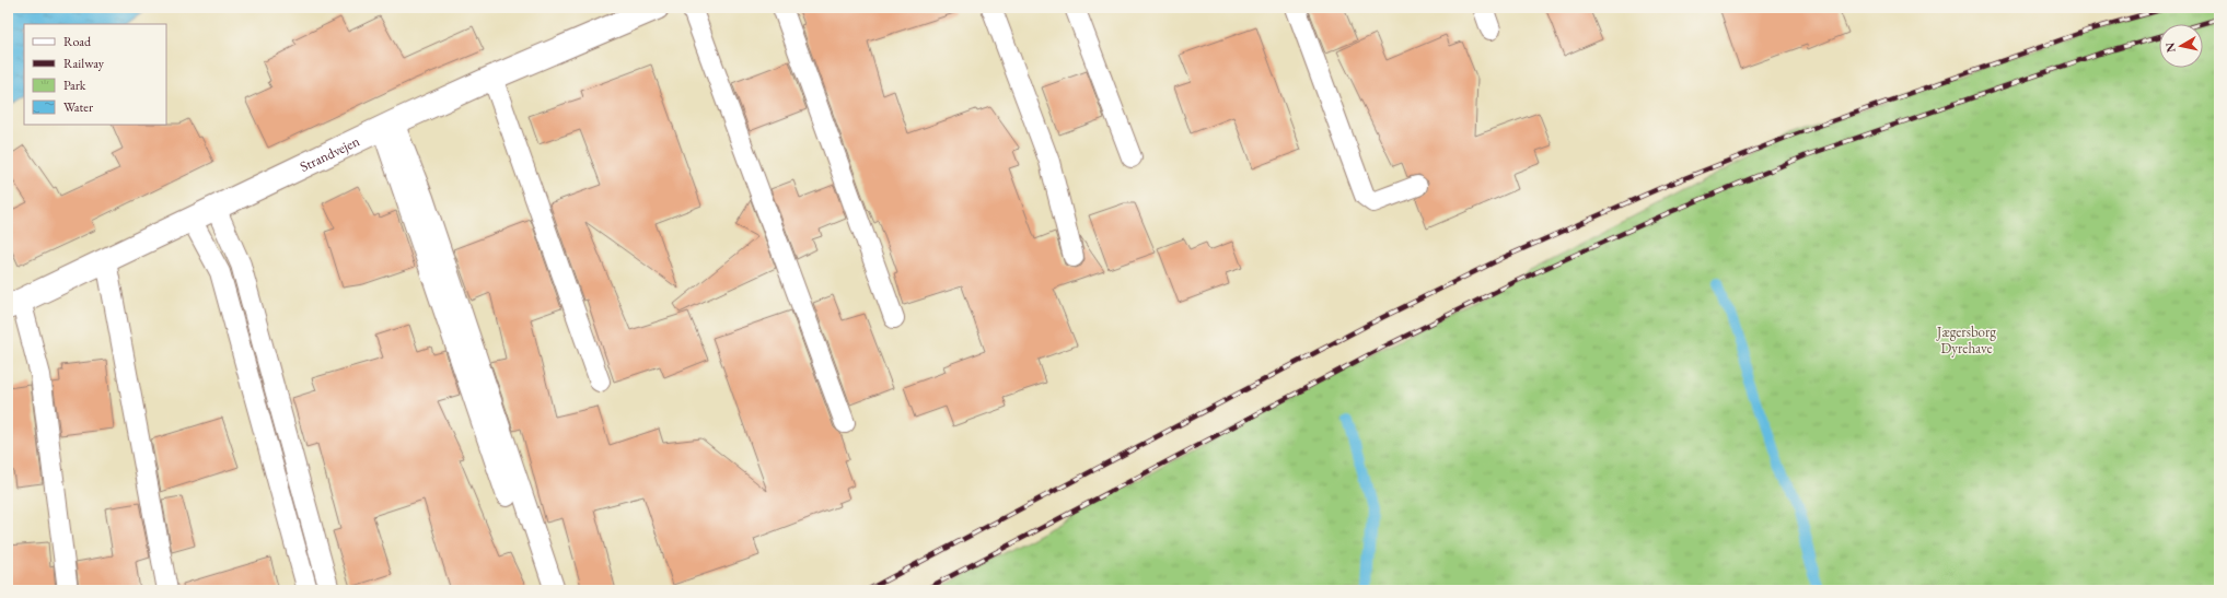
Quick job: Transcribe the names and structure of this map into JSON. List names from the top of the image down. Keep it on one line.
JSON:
{"streets":{"main road":["Strandvejen"]},"parks":["Jægersborg Dyrehave"],"legend":["Road","Railway","Park","Water"],"north":"left"}
